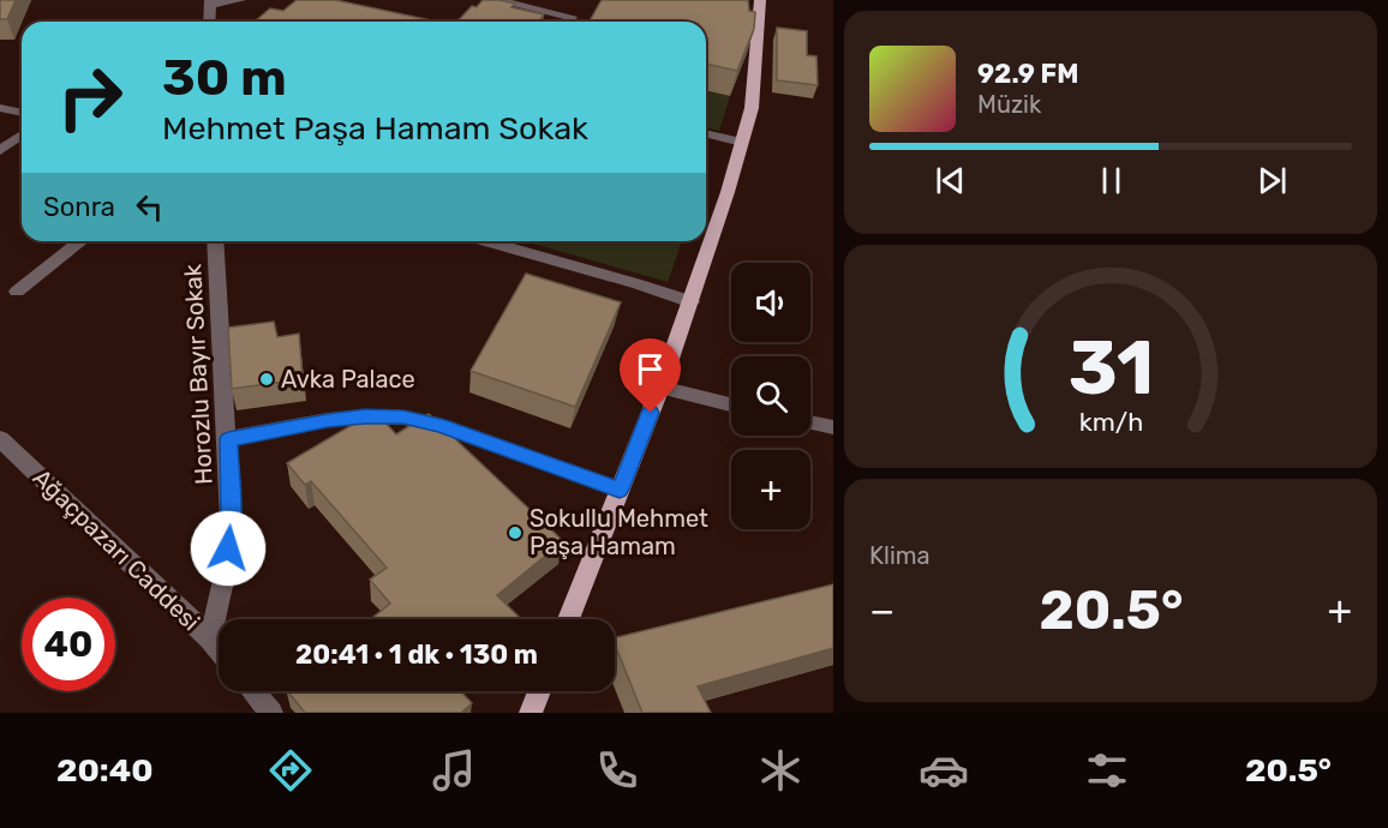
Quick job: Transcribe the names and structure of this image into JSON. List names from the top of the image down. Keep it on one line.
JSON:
{"streets":{"street":["Horozlu Bayır Sokak","Ağaçpazarı Caddesi"]},"crossings":[["Horozlu Bayır Sokak","Ağaçpazarı Caddesi"]],"places":["Avka Palace","Sokullu Mehmet Paşa Hamam"],"page":{"turn":["30 m","Mehmet Paşa Hamam Sokak"],"song":["92.9 FM","Müzik"],"then":"Sonra","map_buttons":"+","tile":"Klima","heat":["−","20.5°","+"],"limit":"40","trip":"20:41 · 1 dk · 130 m","tabs":["20:40","20.5°"],"gauge":["31","km/h"]}}
